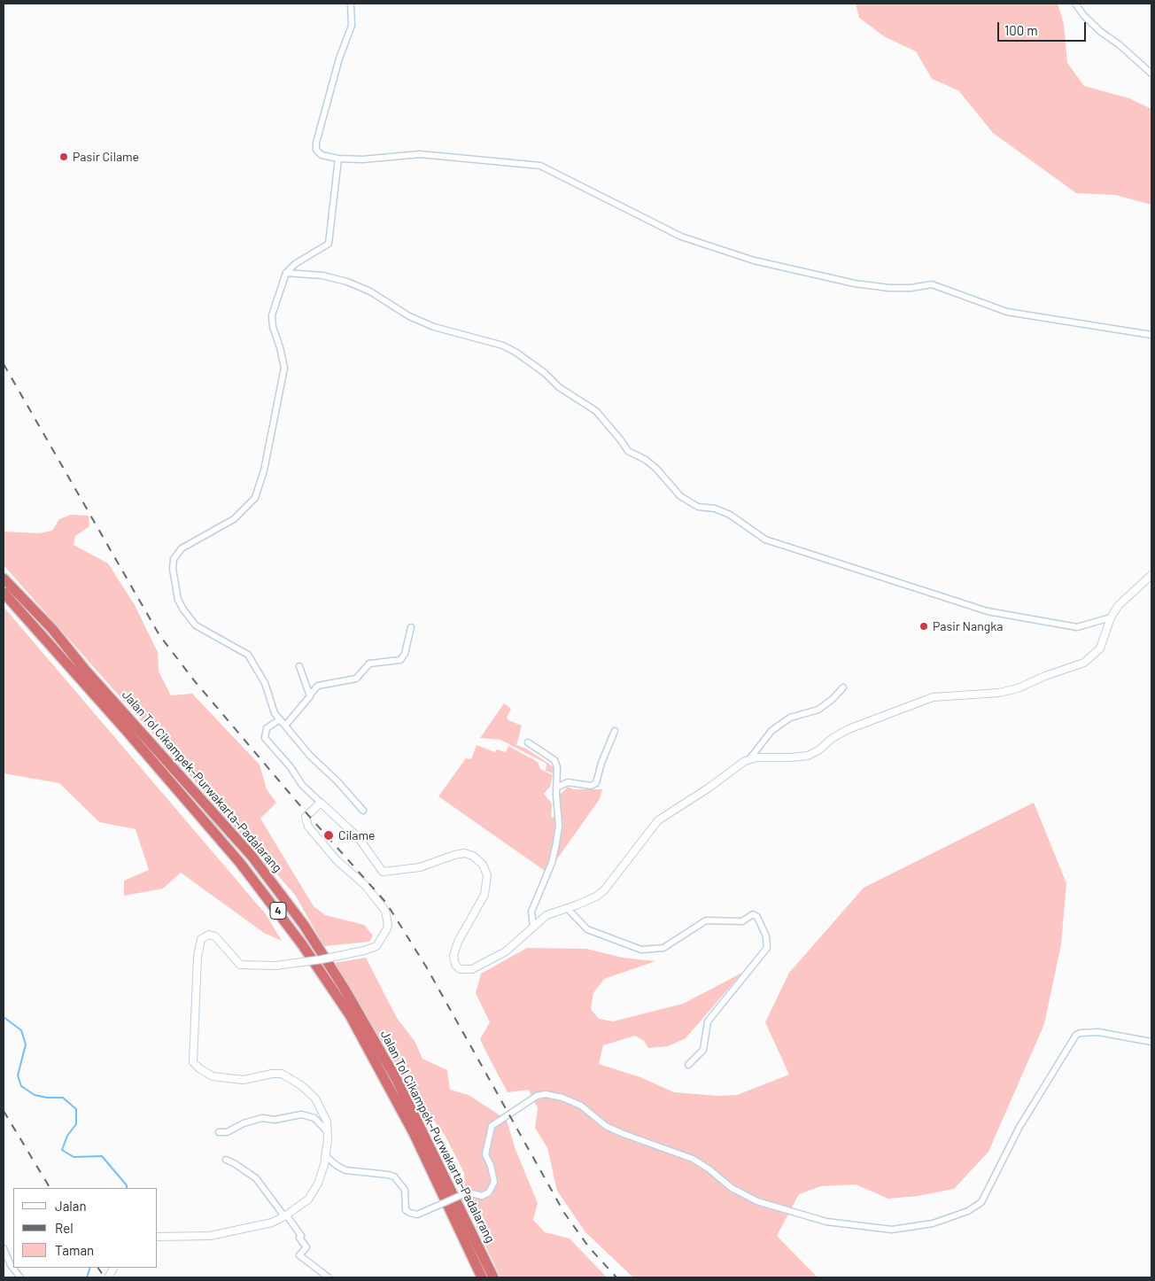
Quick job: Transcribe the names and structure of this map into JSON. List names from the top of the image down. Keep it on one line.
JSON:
{"streets":{"highway":["Jalan Tol Cikampek–Purwakarta–Padalarang","4"]},"places":["Pasir Cilame","Pasir Nangka","Cilame"],"legend":["Jalan","Rel","Taman"],"scale_bar":"100 m"}
